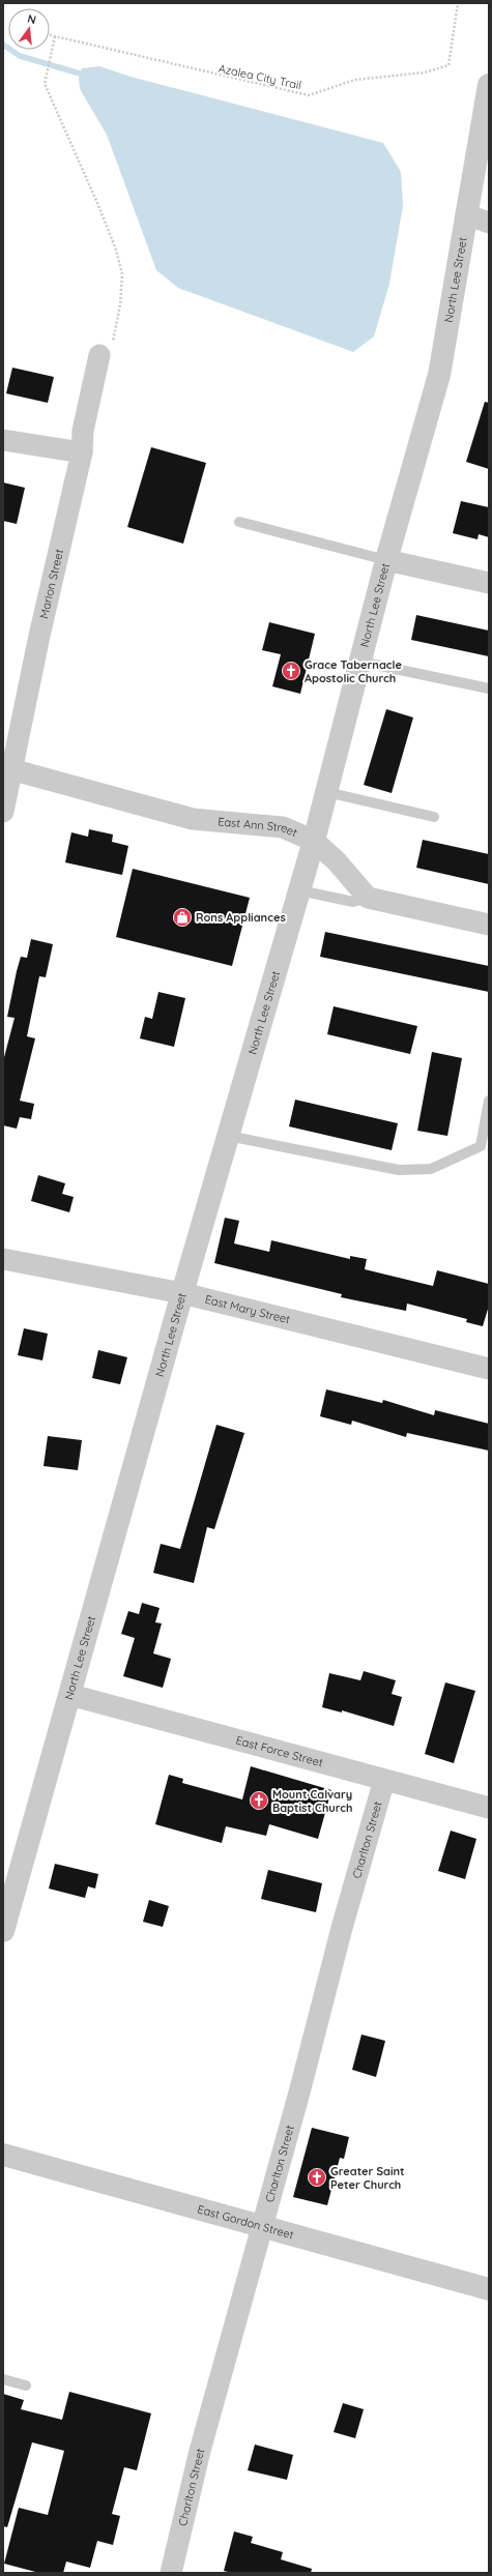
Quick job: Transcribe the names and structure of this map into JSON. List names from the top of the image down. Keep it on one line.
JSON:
{"streets":{"street":["North Lee Street","Marion Street","East Ann Street","East Mary Street","East Force Street","Charlton Street","East Gordon Street"],"path":["Azalea City Trail"]},"crossings":[["North Lee Street","East Ann Street"],["North Lee Street","East Mary Street"],["North Lee Street","East Force Street"],["Marion Street","East Ann Street"],["East Force Street","Charlton Street"],["Charlton Street","East Gordon Street"]],"places":{"church":["Grace Tabernacle Apostolic Church","Mount Calvary Baptist Church","Greater Saint Peter Church"],"shop":["Rons Appliances"]},"north":"top"}
